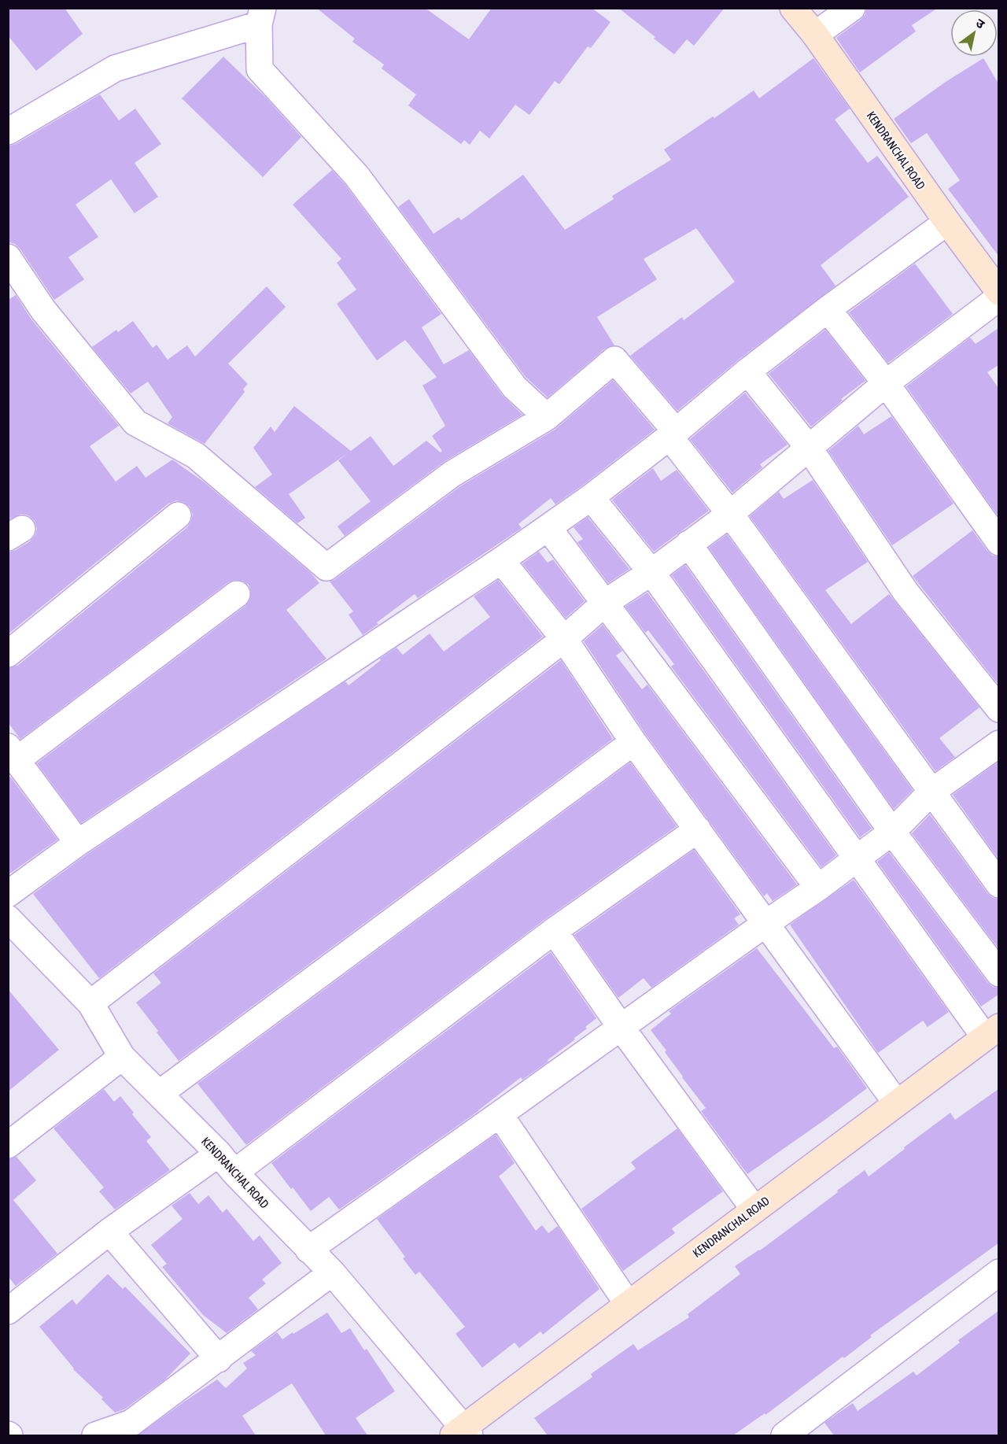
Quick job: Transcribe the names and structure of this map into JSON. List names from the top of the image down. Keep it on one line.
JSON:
{"streets":{"street":["KENDRANCHAL ROAD"]},"north":"top right"}
